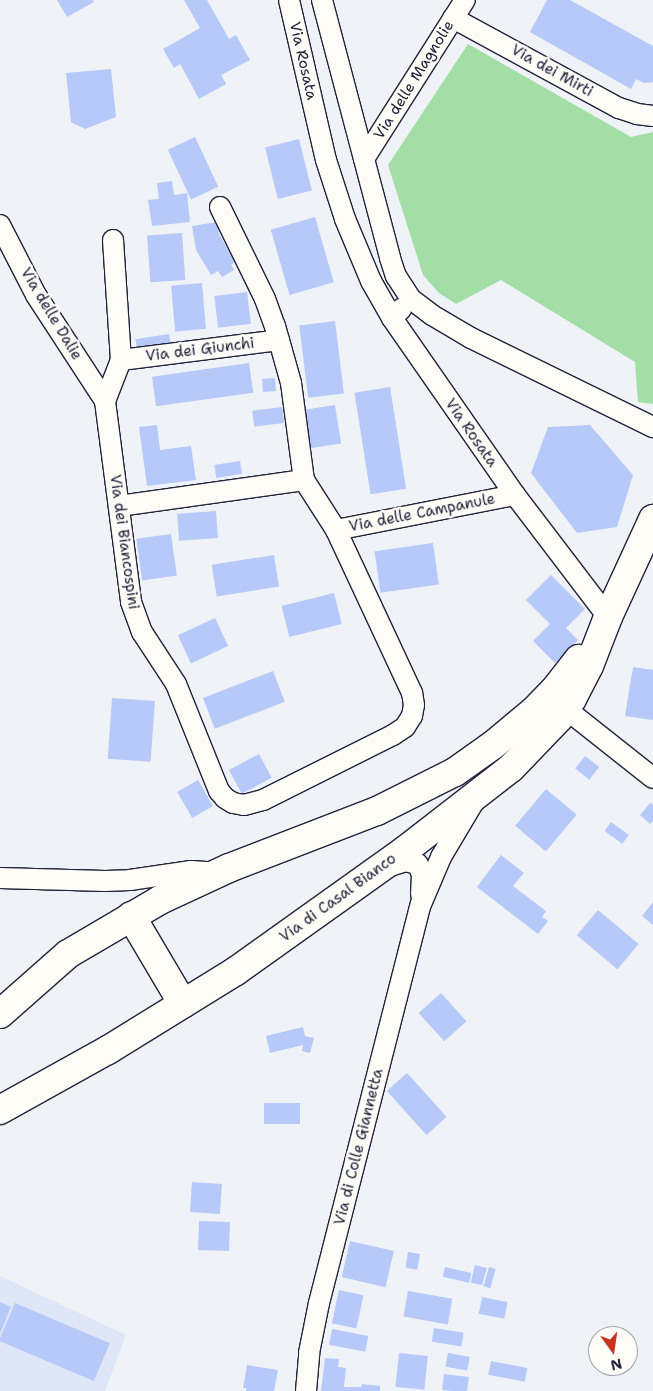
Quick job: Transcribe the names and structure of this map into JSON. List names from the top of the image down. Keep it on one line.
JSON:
{"streets":{"main road":["Via di Casal Bianco"],"street":["Via Rosata","Via dei Mirti","Via delle Magnolie","Via delle Dalie","Via dei Giunchi","Via delle Campanule","Via dei Biancospini","Via di Colle Giannetta"]},"crossings":[["Via Rosata","Via delle Campanule"],["Via Rosata","Via di Casal Bianco"],["Via dei Mirti","Via delle Magnolie"],["Via delle Dalie","Via dei Biancospini"],["Via dei Giunchi","Via dei Biancospini"],["Via delle Campanule","Via dei Biancospini"],["Via di Casal Bianco","Via di Colle Giannetta"]],"north":"bottom"}
